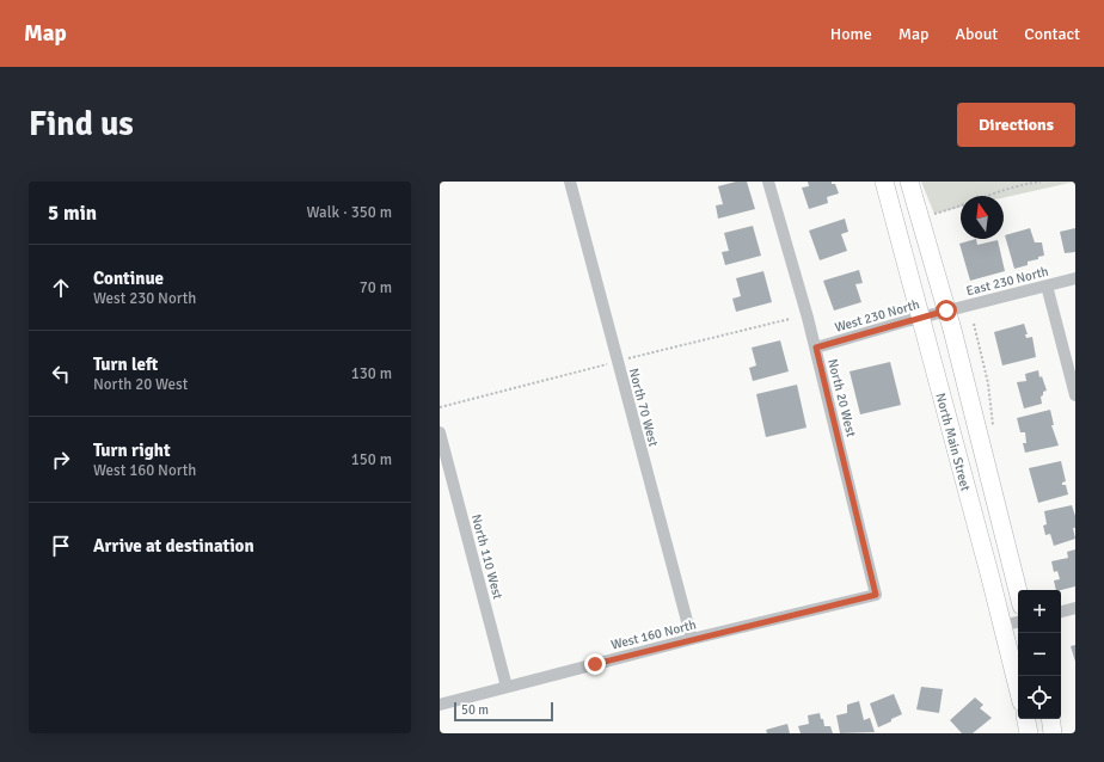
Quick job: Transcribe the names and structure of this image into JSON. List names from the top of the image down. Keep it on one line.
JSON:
{"streets":{"main road":["North Main Street"],"street":["East 230 North","West 230 North","North 20 West","North 70 West","North 110 West","West 160 North"]},"crossings":[["East 230 North","West 230 North"],["East 230 North","North Main Street"],["West 230 North","North 20 West"],["West 230 North","North Main Street"],["North 20 West","West 160 North"],["North 70 West","West 160 North"],["North 110 West","West 160 North"]],"scale_bar":"50 m","north":"top","page":{"header":"Map","nav":["Home","Map","About","Contact"],"buttons":"Directions","title":"Find us","heading":["5 min","Walk · 350 m"],"list":[["Continue","West 230 North","70 m"],["Turn left","North 20 West","130 m"],["Turn right","West 160 North","150 m"],"Arrive at destination"],"map_buttons":["+","−"],"scale":"50 m"}}
